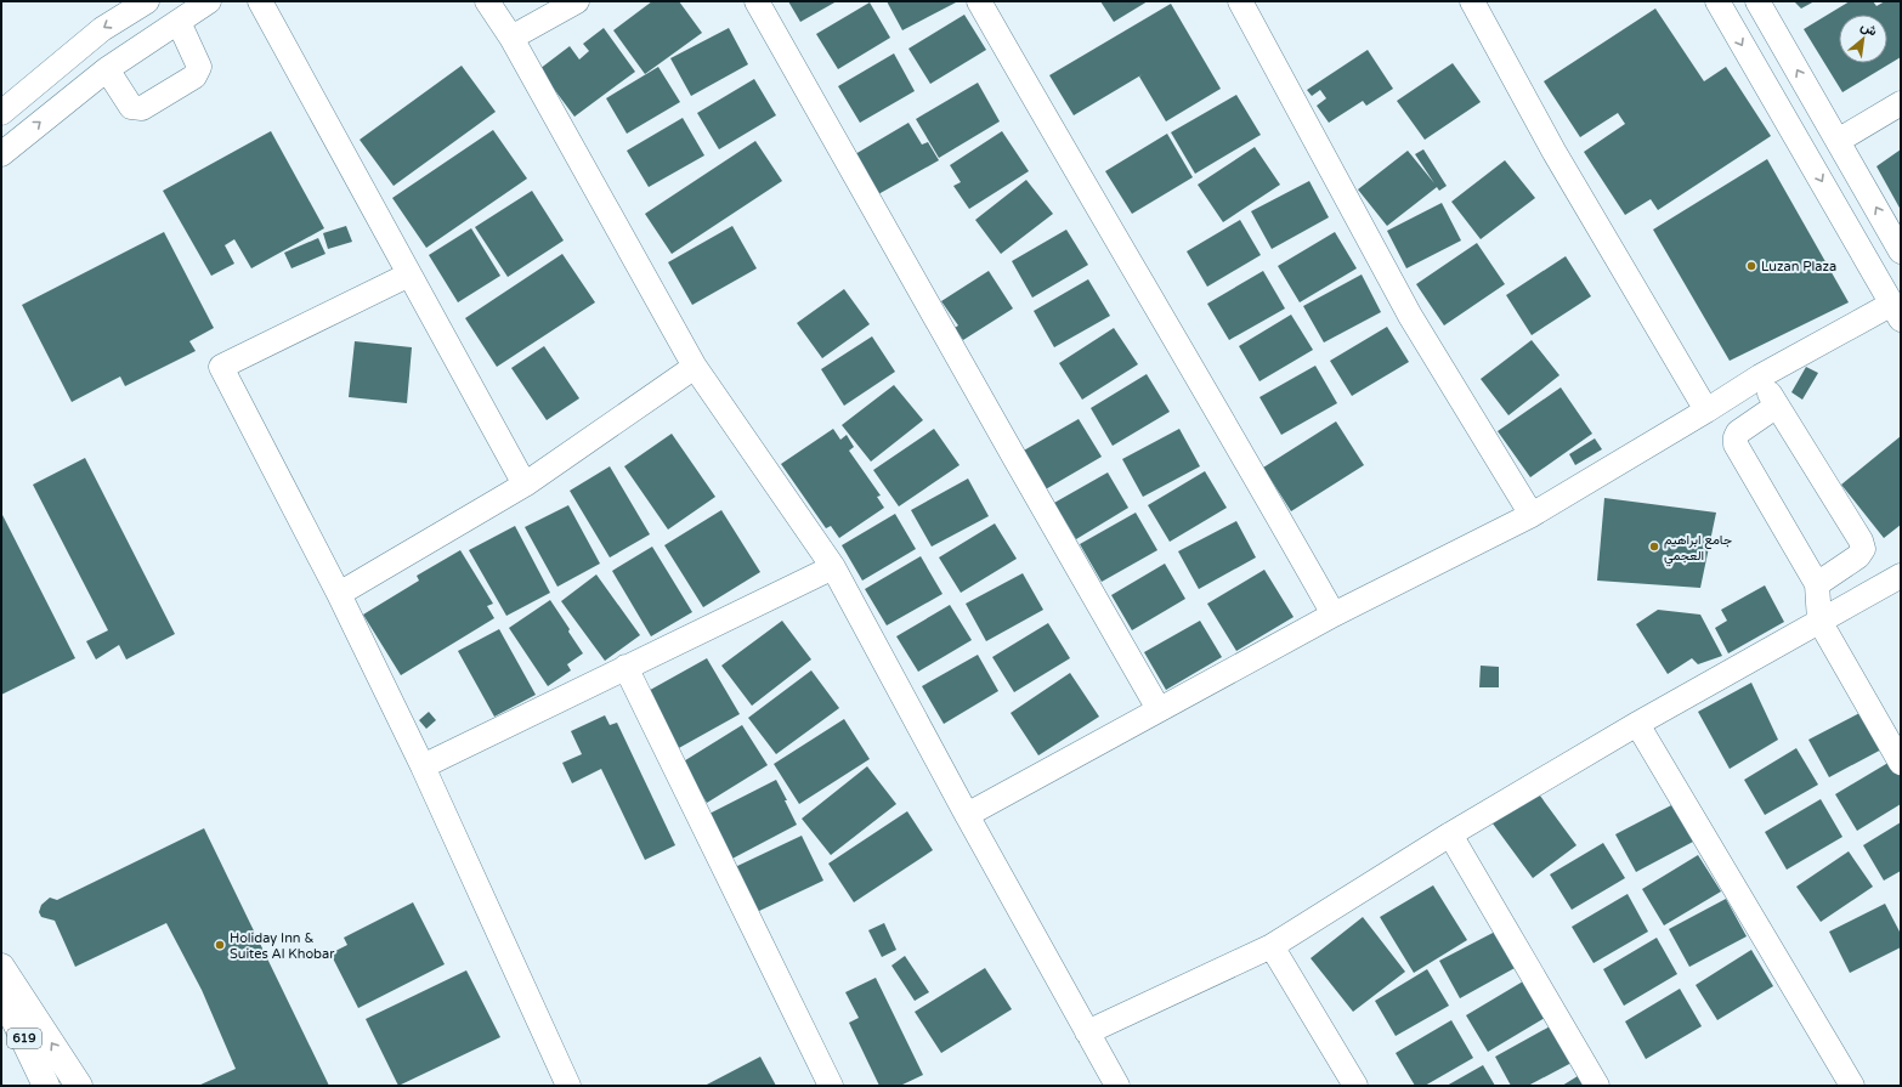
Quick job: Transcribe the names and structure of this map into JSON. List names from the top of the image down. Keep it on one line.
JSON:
{"streets":{"main road":["619"]},"places":["Luzan Plaza","جامع ابراهيم العجمي","Holiday Inn & Suites Al Khobar"],"north":"top right"}
